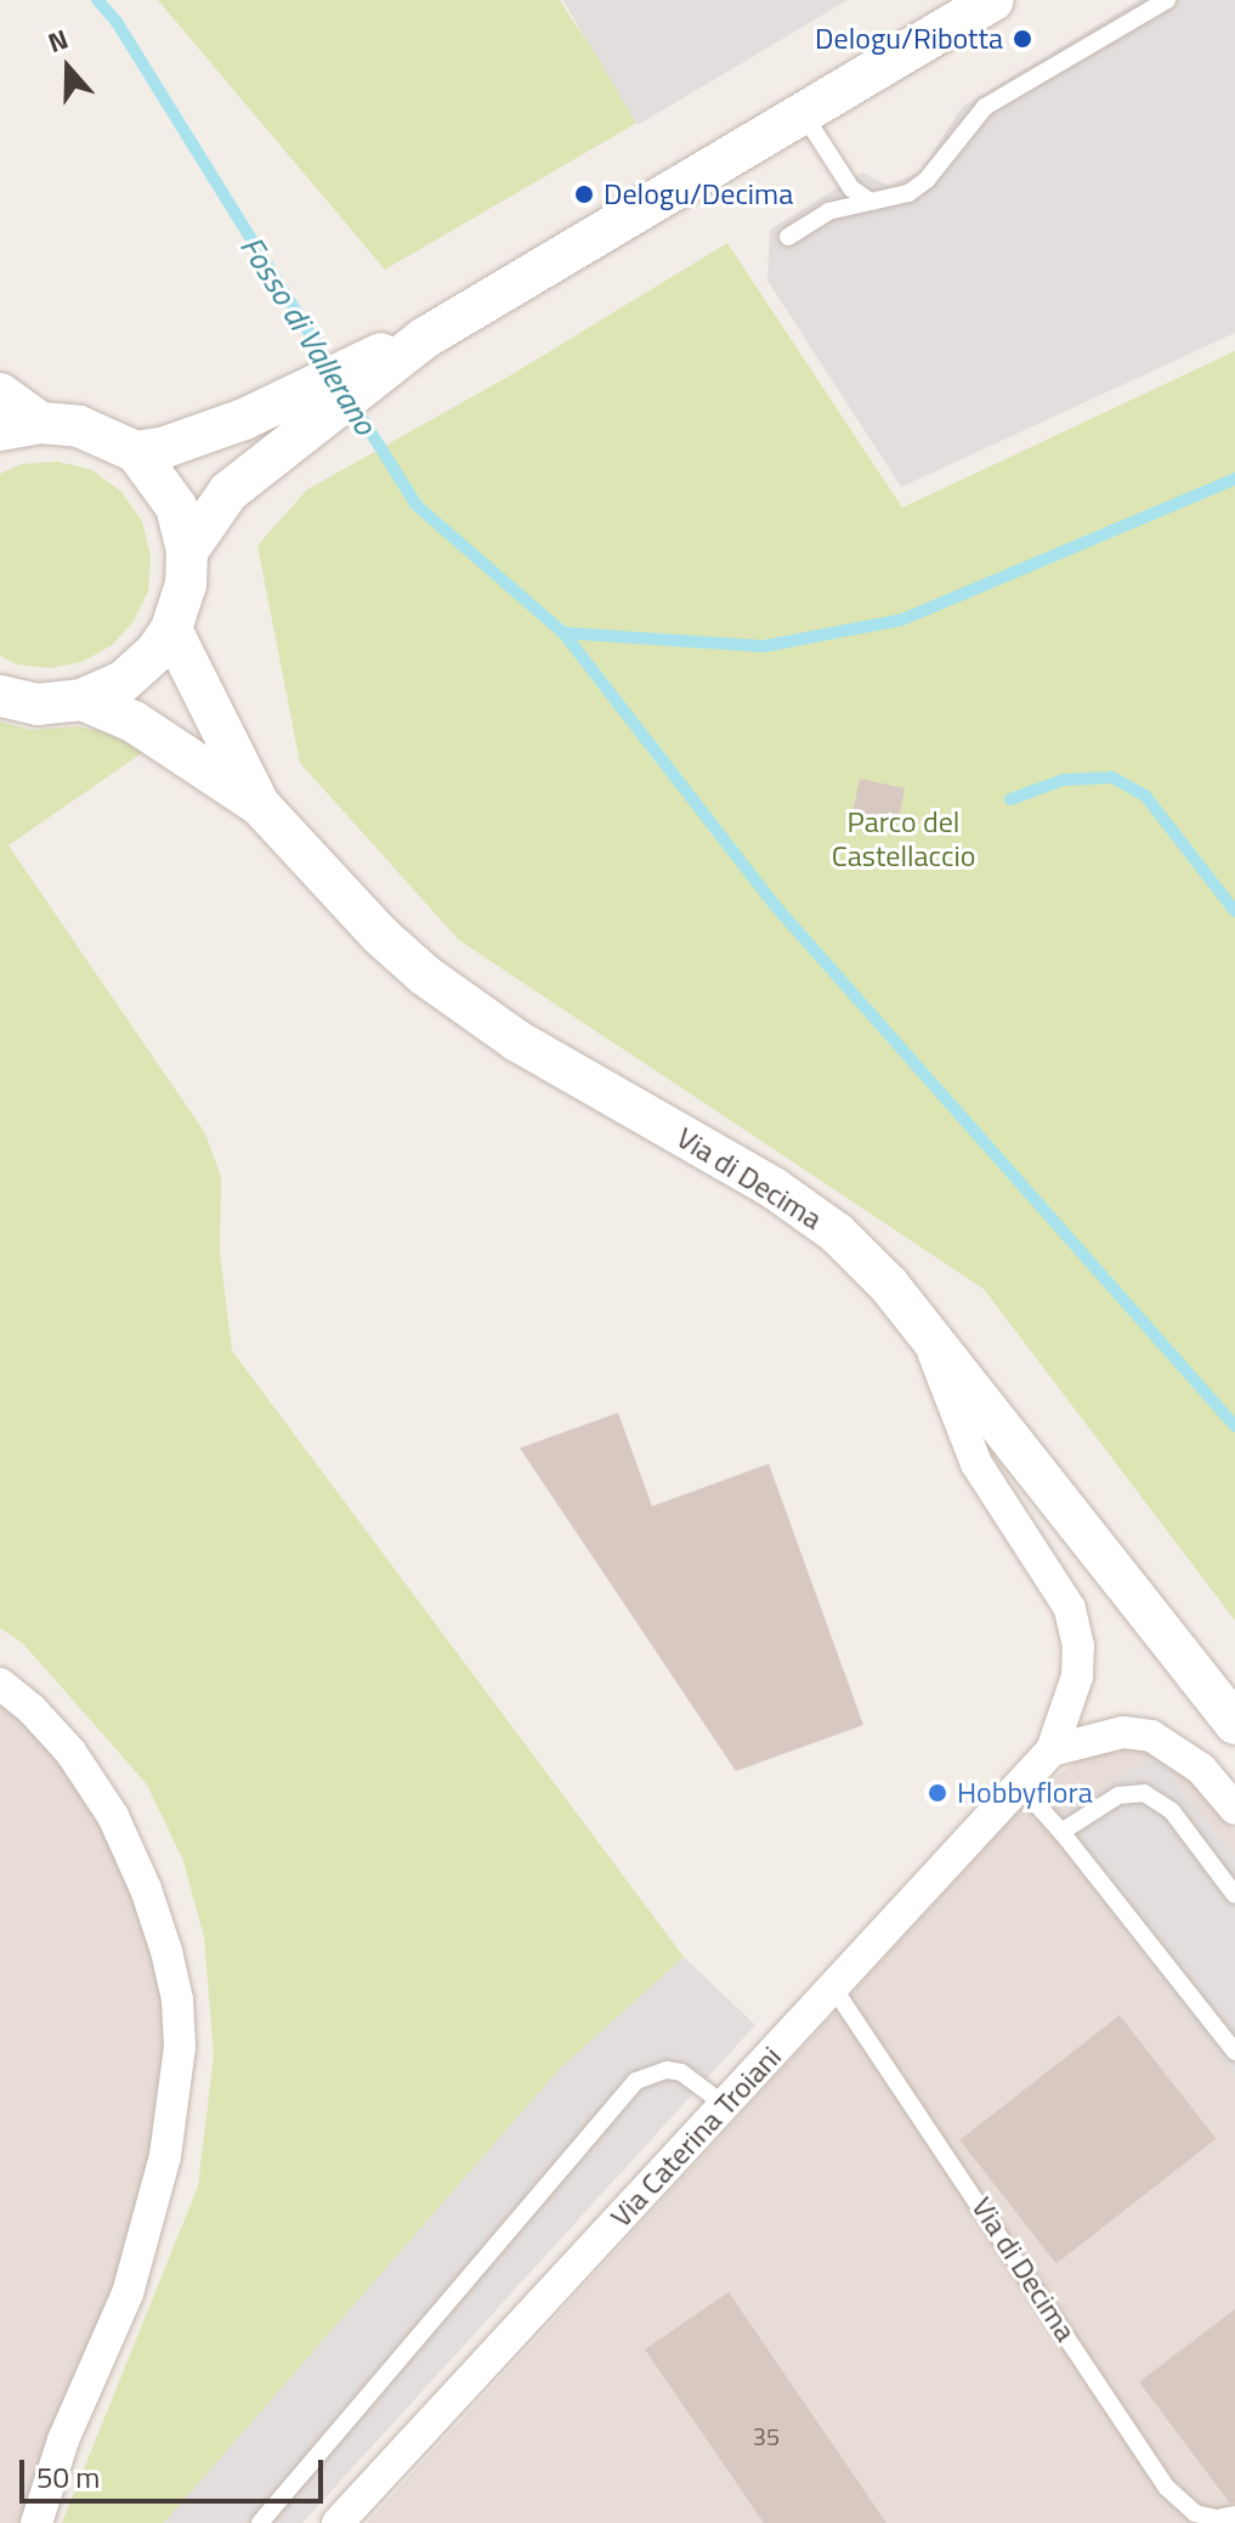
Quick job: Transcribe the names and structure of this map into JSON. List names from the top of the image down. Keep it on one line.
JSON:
{"streets":{"street":["Via di Decima","Via Caterina Troiani"]},"crossings":[["Via di Decima","Via Caterina Troiani"]],"water":["Fosso di Vallerano"],"parks":["Parco del Castellaccio"],"places":["Delogu/Ribotta","Delogu/Decima","Hobbyflora"],"house_numbers":["35"],"scale_bar":"50 m","north":"top"}
